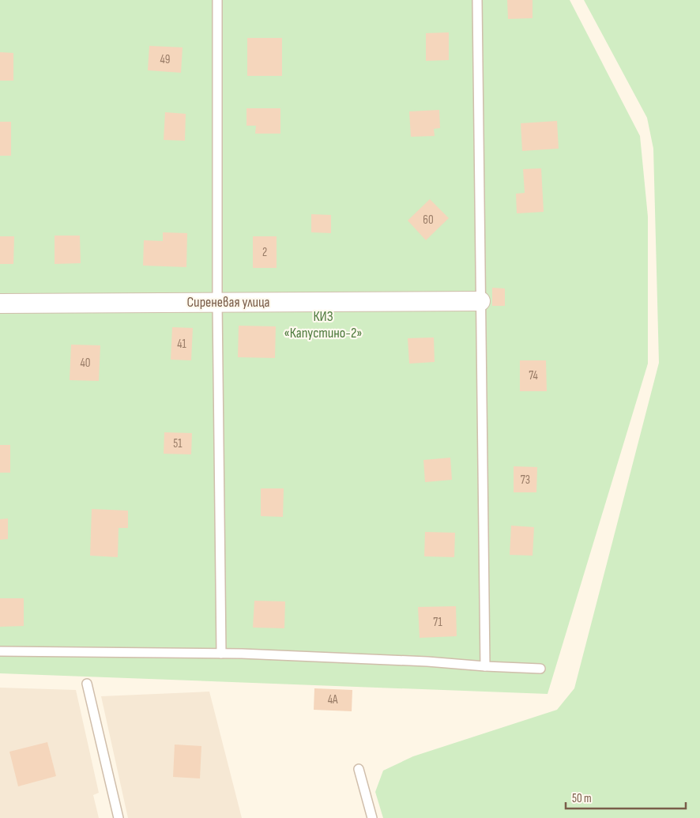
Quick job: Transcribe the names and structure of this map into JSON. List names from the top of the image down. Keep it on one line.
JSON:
{"streets":{"street":["Сиреневая улица"]},"parks":["КИЗ «Капустино-2»"],"house_numbers":["49","60","2","41","40","74","51","73","71","4А"],"scale_bar":"50 m"}
